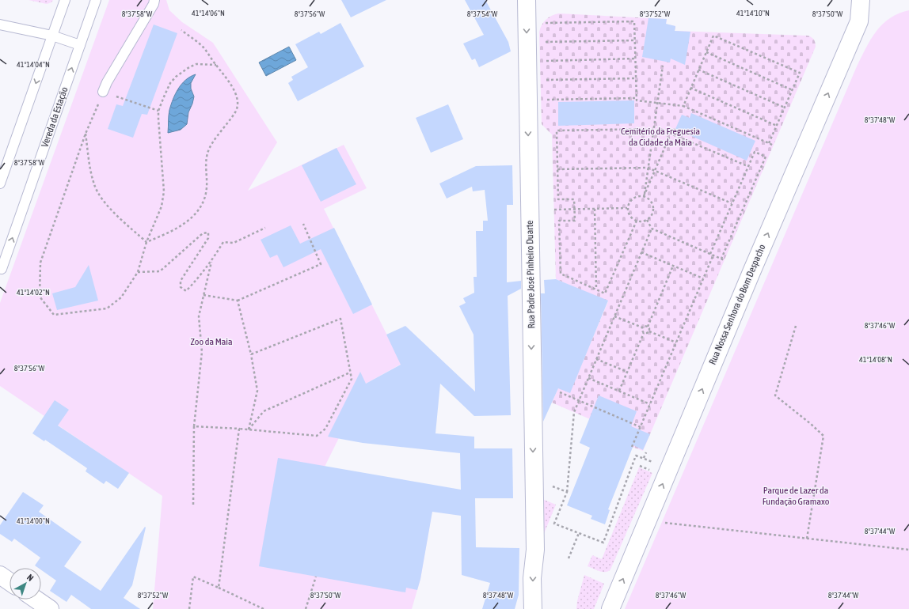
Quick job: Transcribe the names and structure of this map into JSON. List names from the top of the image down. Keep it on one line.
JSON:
{"streets":{"main road":["Rua Padre José Pinheiro Duarte","Rua Nossa Senhora do Bom Despacho"],"lane":["Vereda da Estação"]},"one_way":["Rua Padre José Pinheiro Duarte","Rua Nossa Senhora do Bom Despacho"],"parks":["Cemitério da Freguesia da Cidade da Maia","Zoo da Maia","Parque de Lazer da Fundação Gramaxo"],"north":"top right","coordinates":["41°14'06\"N","41°14'10\"N","8°37'58\"W","8°37'56\"W","8°37'54\"W","8°37'52\"W","8°37'50\"W","41°14'04\"N","8°37'48\"W","41°14'02\"N","8°37'46\"W","41°14'08\"N","41°14'00\"N","8°37'44\"W"]}
